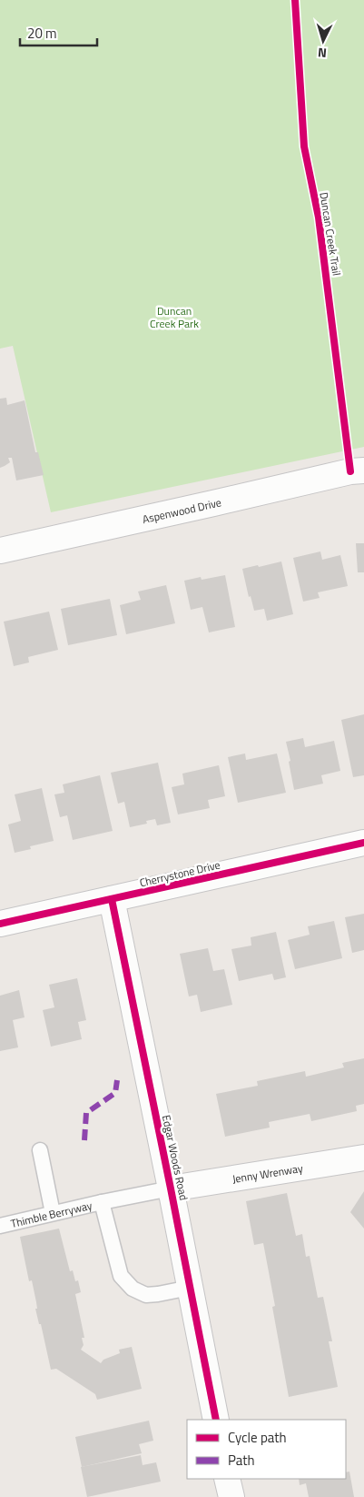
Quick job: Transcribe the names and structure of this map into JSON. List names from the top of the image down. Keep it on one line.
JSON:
{"streets":{"street":["Aspenwood Drive","Cherrystone Drive","Edgar Woods Road","Jenny Wrenway"],"lane":["Thimble Berryway"],"cycle path":["Duncan Creek Trail"]},"crossings":[["Cherrystone Drive","Edgar Woods Road"],["Edgar Woods Road","Jenny Wrenway"],["Edgar Woods Road","Thimble Berryway"],["Jenny Wrenway","Thimble Berryway"]],"parks":["Duncan Creek Park"],"legend":["Cycle path","Path"],"scale_bar":"20 m","north":"bottom"}
